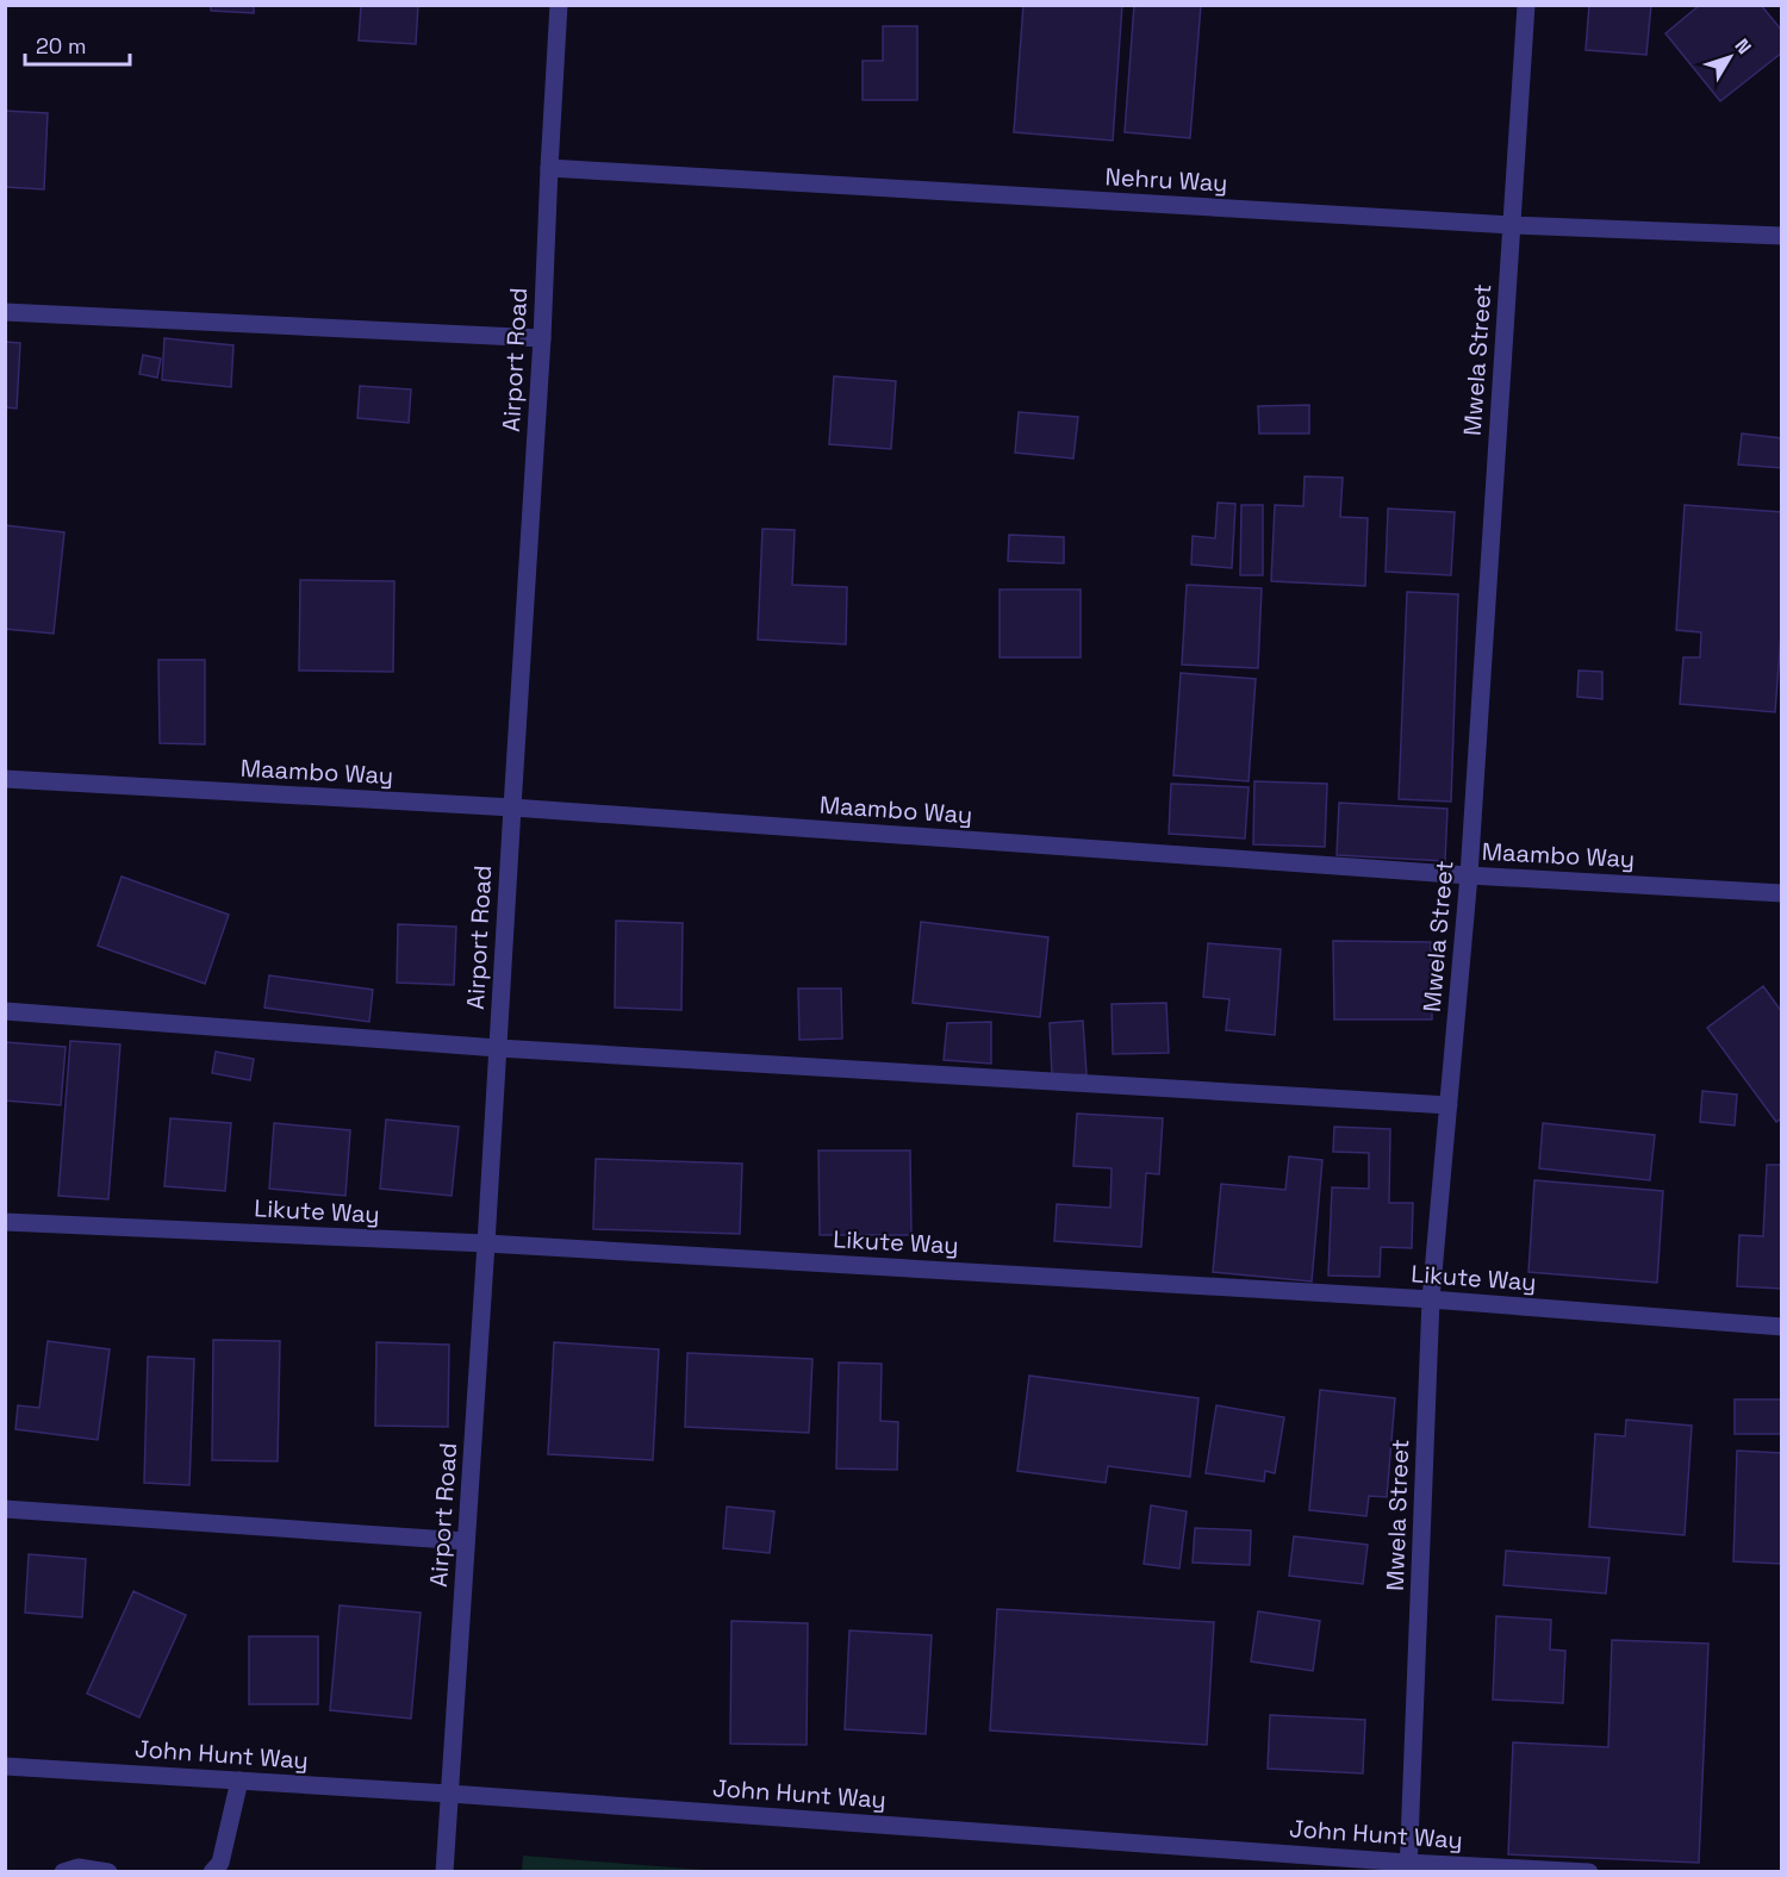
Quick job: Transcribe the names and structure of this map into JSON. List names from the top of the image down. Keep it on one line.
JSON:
{"streets":{"street":["Nehru Way","Airport Road","Mwela Street","Maambo Way","Likute Way","John Hunt Way"]},"crossings":[["Nehru Way","Airport Road"],["Nehru Way","Mwela Street"],["Airport Road","Maambo Way"],["Airport Road","Likute Way"],["Airport Road","John Hunt Way"],["Mwela Street","Maambo Way"],["Mwela Street","Likute Way"],["Mwela Street","John Hunt Way"]],"scale_bar":"20 m","north":"top right"}
